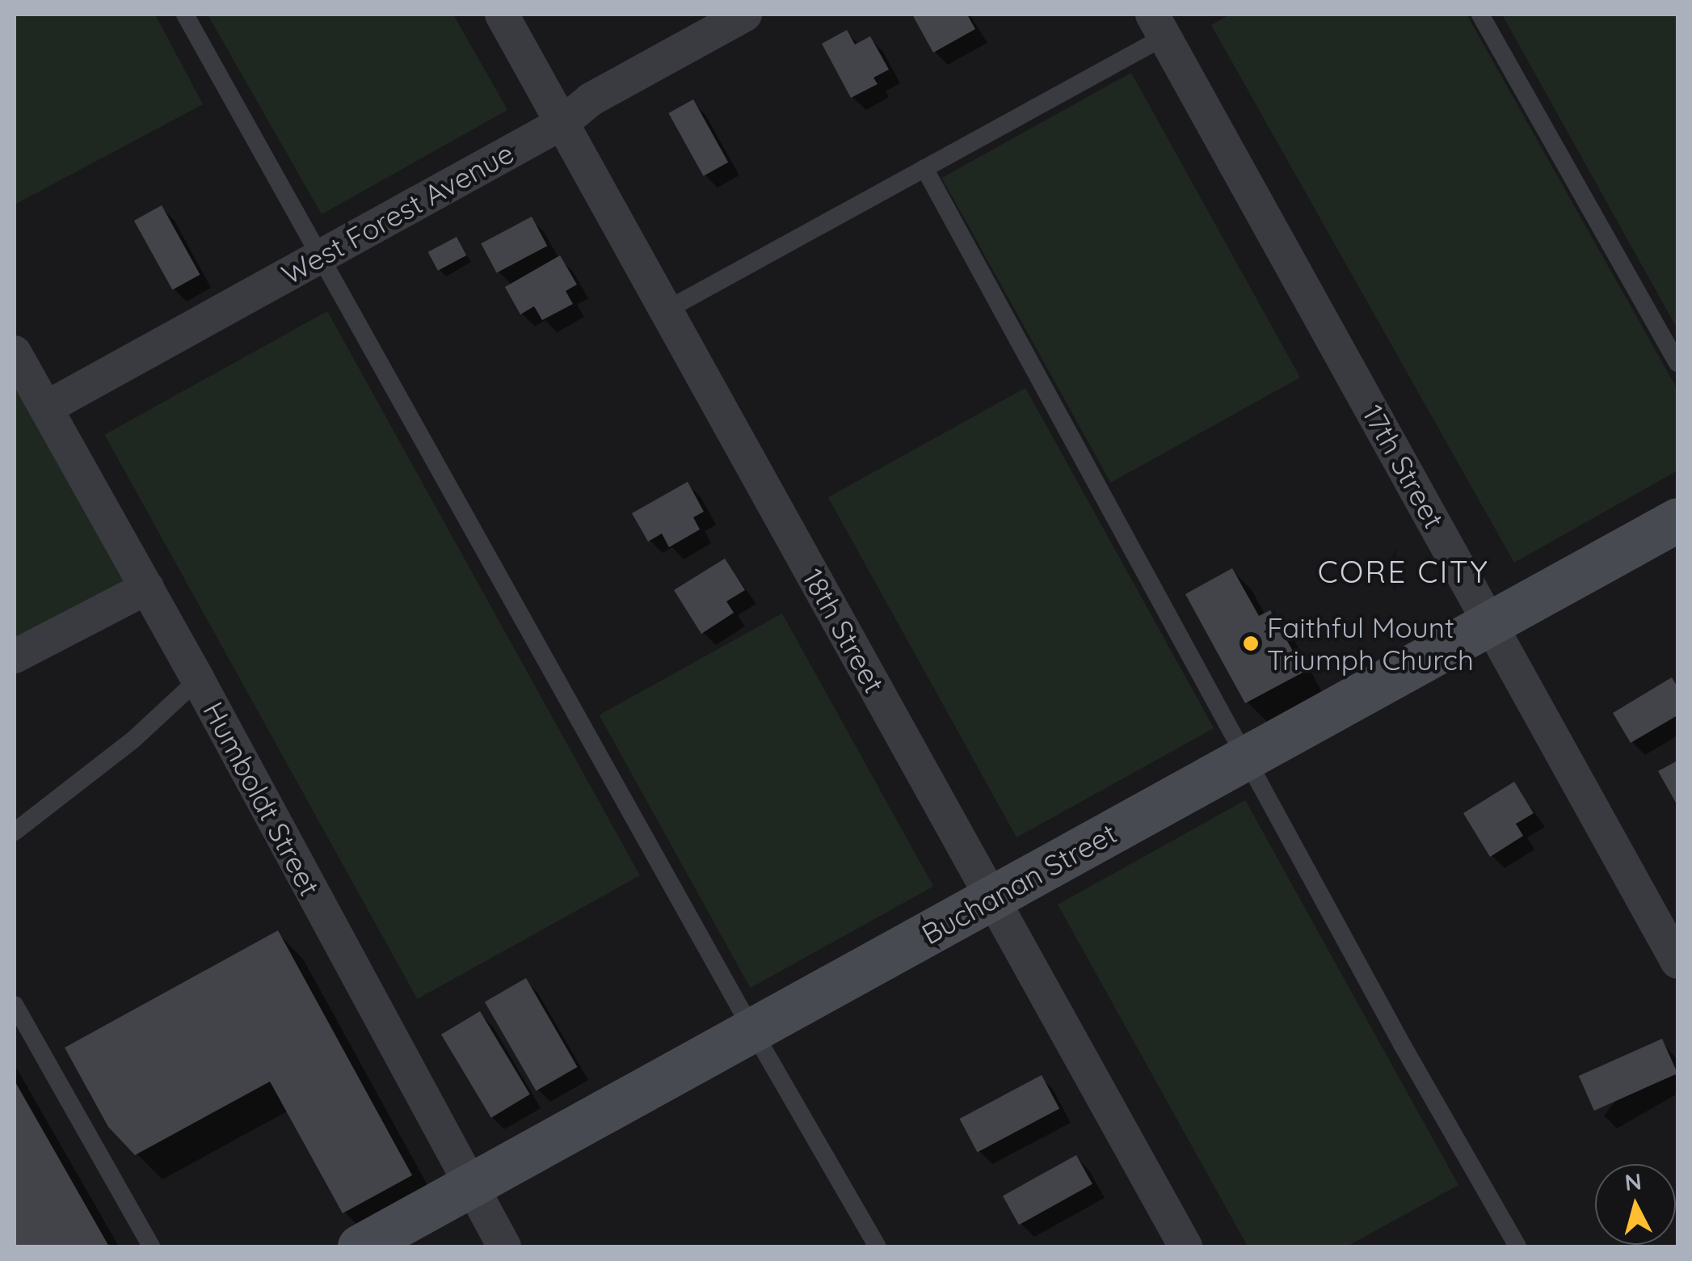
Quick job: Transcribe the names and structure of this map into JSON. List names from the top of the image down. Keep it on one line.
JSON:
{"streets":{"street":["West Forest Avenue","17th Street","18th Street","Humboldt Street","Buchanan Street"]},"crossings":[["West Forest Avenue","18th Street"],["West Forest Avenue","Humboldt Street"],["17th Street","Buchanan Street"],["18th Street","Buchanan Street"],["Humboldt Street","Buchanan Street"]],"districts":["CORE CITY"],"places":["Faithful Mount Triumph Church"],"north":"top"}
